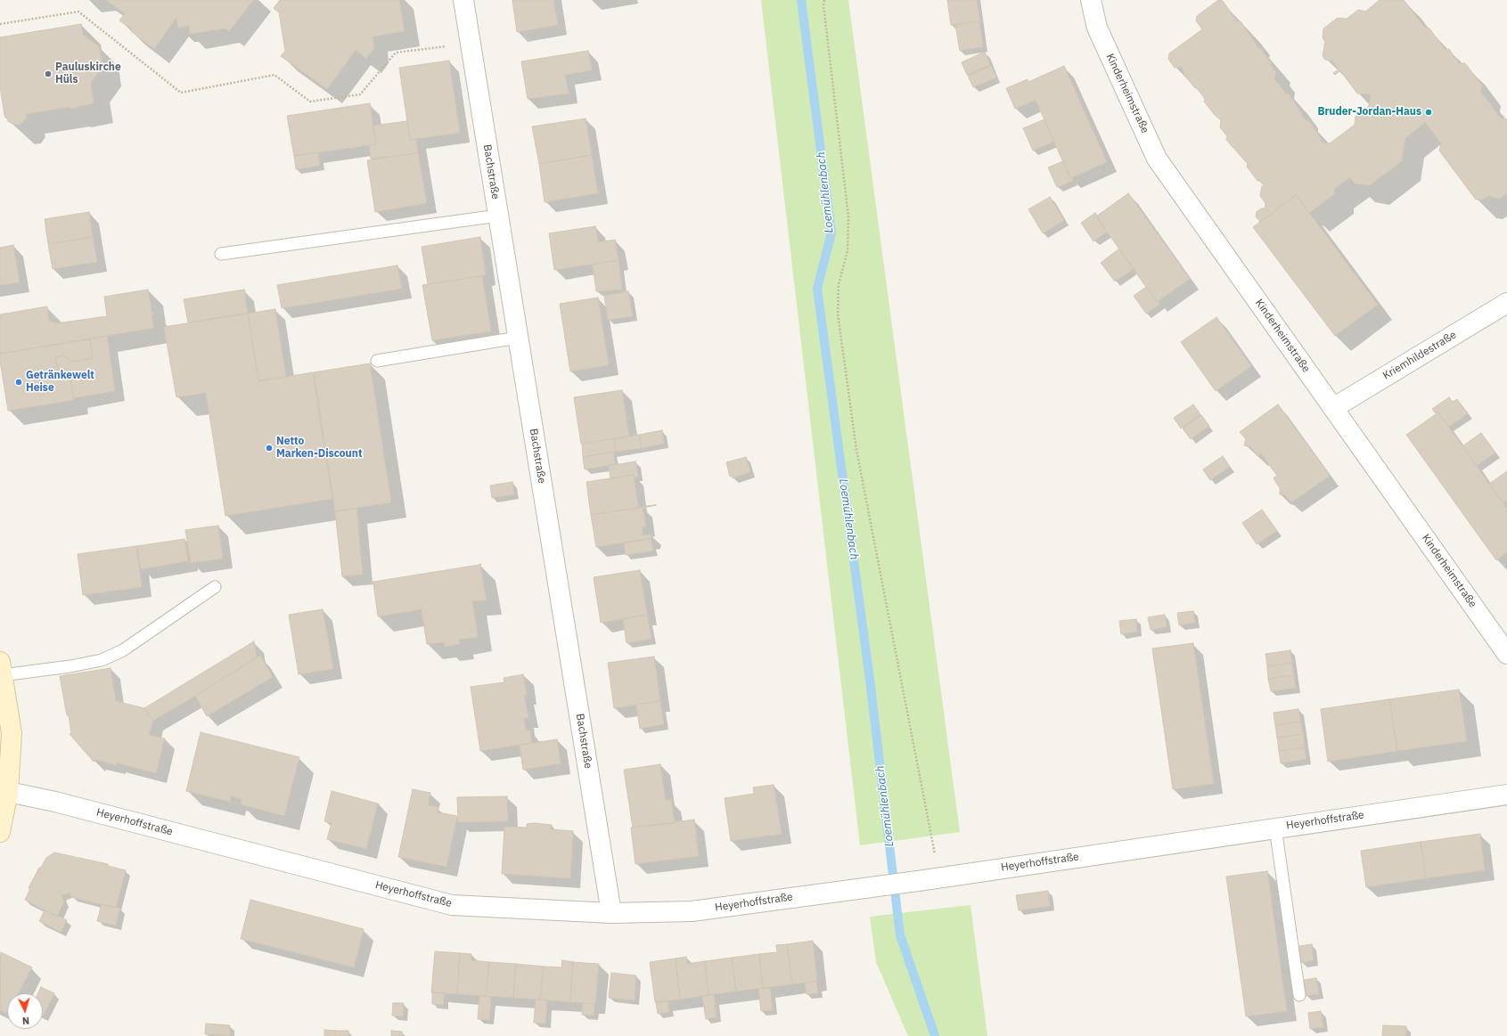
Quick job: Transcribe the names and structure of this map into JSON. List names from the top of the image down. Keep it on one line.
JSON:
{"streets":{"street":["Kinderheimstraße","Bachstraße","Kriemhildestraße","Heyerhoffstraße"]},"crossings":[["Kinderheimstraße","Kriemhildestraße"],["Bachstraße","Heyerhoffstraße"]],"water":["Loemühlenbach"],"places":["Pauluskirche Hüls","Bruder-Jordan-Haus","Getränkewelt Heise","Netto Marken-Discount"],"north":"bottom"}
